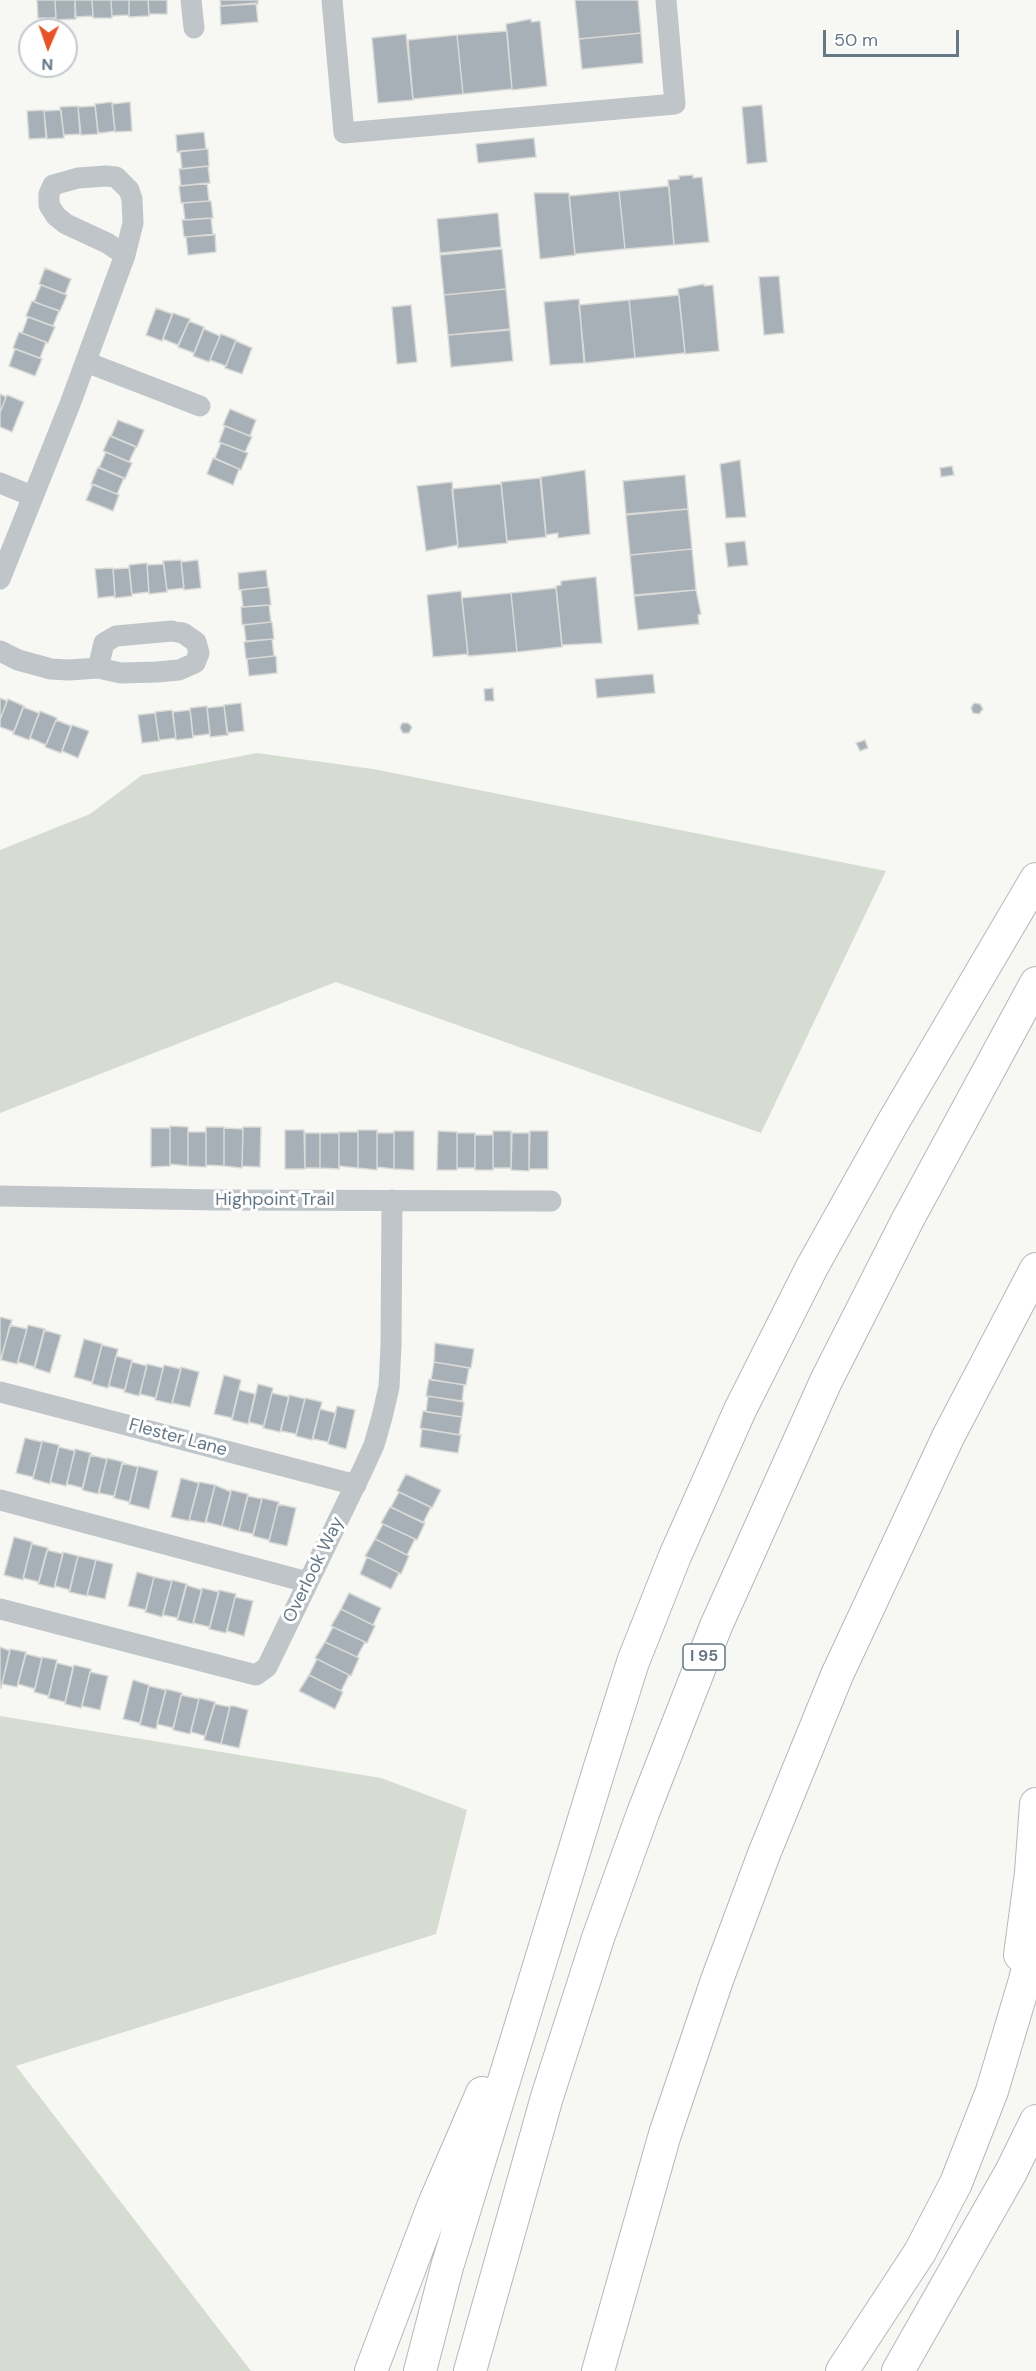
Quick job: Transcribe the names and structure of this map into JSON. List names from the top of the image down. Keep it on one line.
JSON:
{"streets":{"highway":["I 95"],"street":["Highpoint Trail","Flester Lane","Overlook Way"]},"crossings":[["Highpoint Trail","Overlook Way"],["Flester Lane","Overlook Way"]],"scale_bar":"50 m","north":"bottom"}
